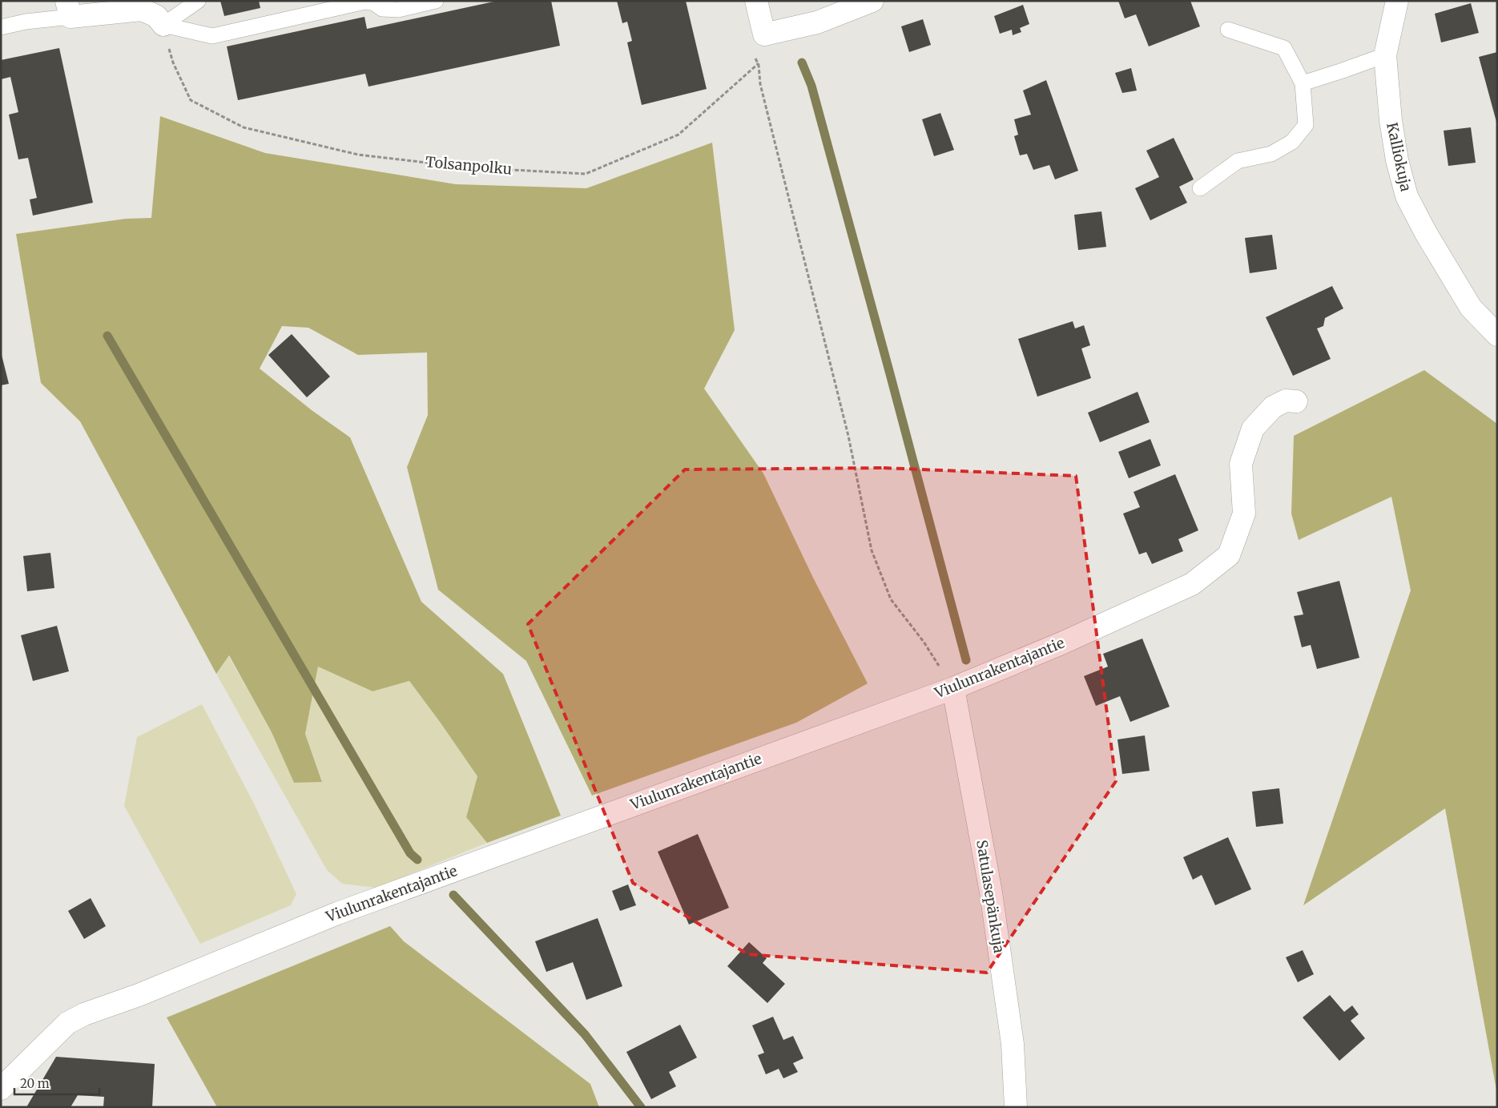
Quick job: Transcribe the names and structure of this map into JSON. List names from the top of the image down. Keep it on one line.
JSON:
{"streets":{"street":["Kalliokuja","Viulunrakentajantie","Satulasepänkuja"],"path":["Tolsanpolku"]},"crossings":[["Viulunrakentajantie","Satulasepänkuja"]],"scale_bar":"20 m"}
